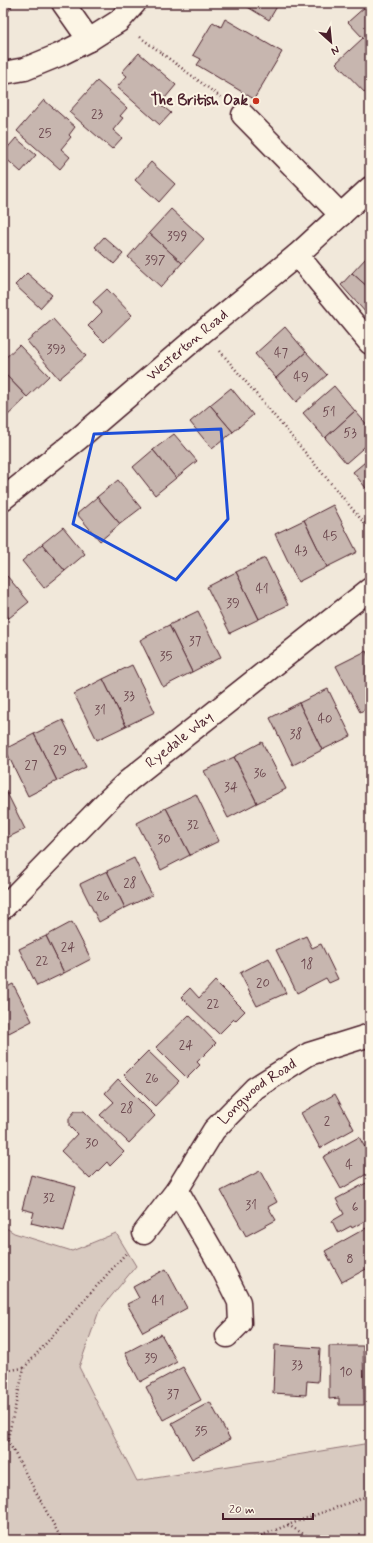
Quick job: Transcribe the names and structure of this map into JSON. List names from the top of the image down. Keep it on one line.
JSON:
{"streets":{"street":["Westerton Road","Ryedale Way","Longwood Road"]},"places":["The British Oak"],"house_numbers":["23","25","399","397","393","47","49","51","53","45","43","41","39","37","35","33","31","40","38","29","27","36","34","32","30","28","26","24","22","18","20","22","24","26","28","2","30","4","32","31","6","8","41","39","33","10","37","35"],"scale_bar":"20 m","north":"bottom right"}
